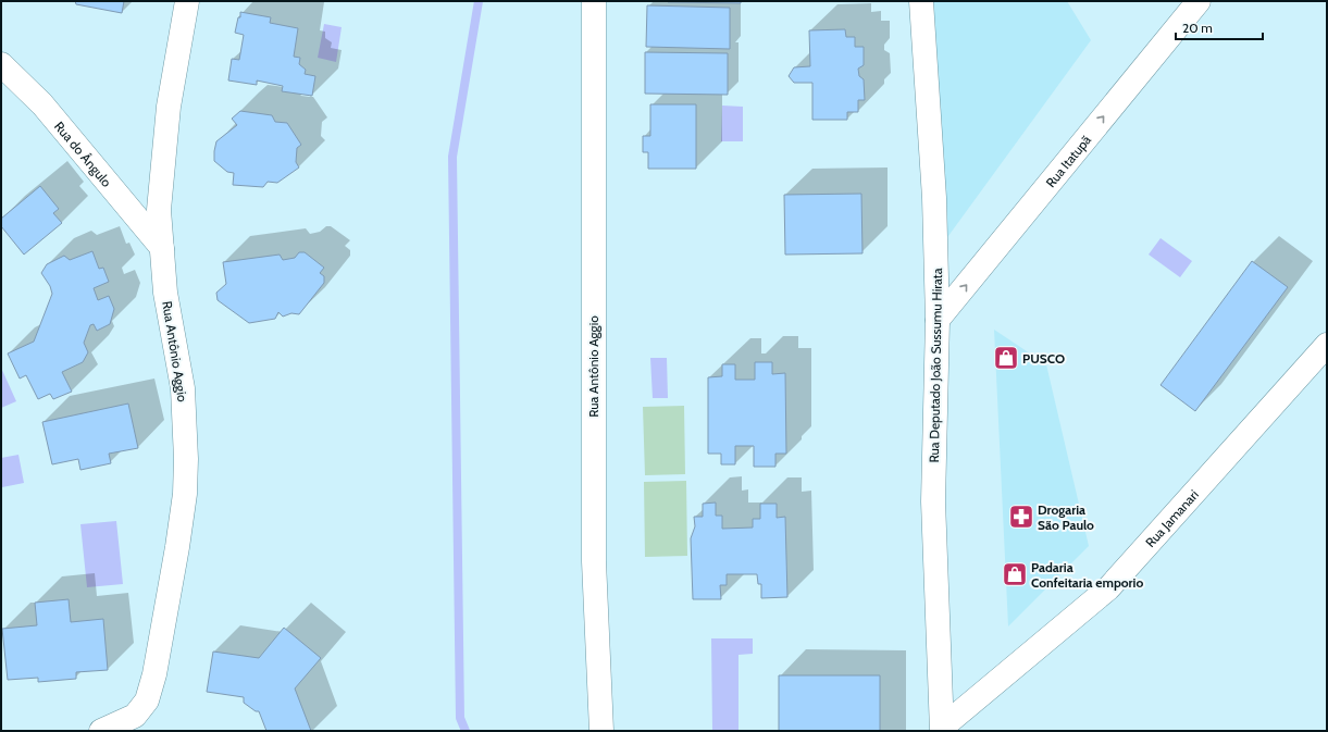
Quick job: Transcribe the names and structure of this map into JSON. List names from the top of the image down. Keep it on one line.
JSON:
{"streets":{"street":["Rua do Ângulo","Rua Itatupã","Rua Antônio Aggio","Rua Deputado João Sussumu Hirata","Rua Jamanari"]},"crossings":[["Rua do Ângulo","Rua Antônio Aggio"],["Rua Itatupã","Rua Deputado João Sussumu Hirata"],["Rua Deputado João Sussumu Hirata","Rua Jamanari"]],"one_way":["Rua Itatupã"],"places":{"shop":["PUSCO","Padaria Confeitaria emporio"],"pharmacy":["Drogaria São Paulo"]},"scale_bar":"20 m"}
